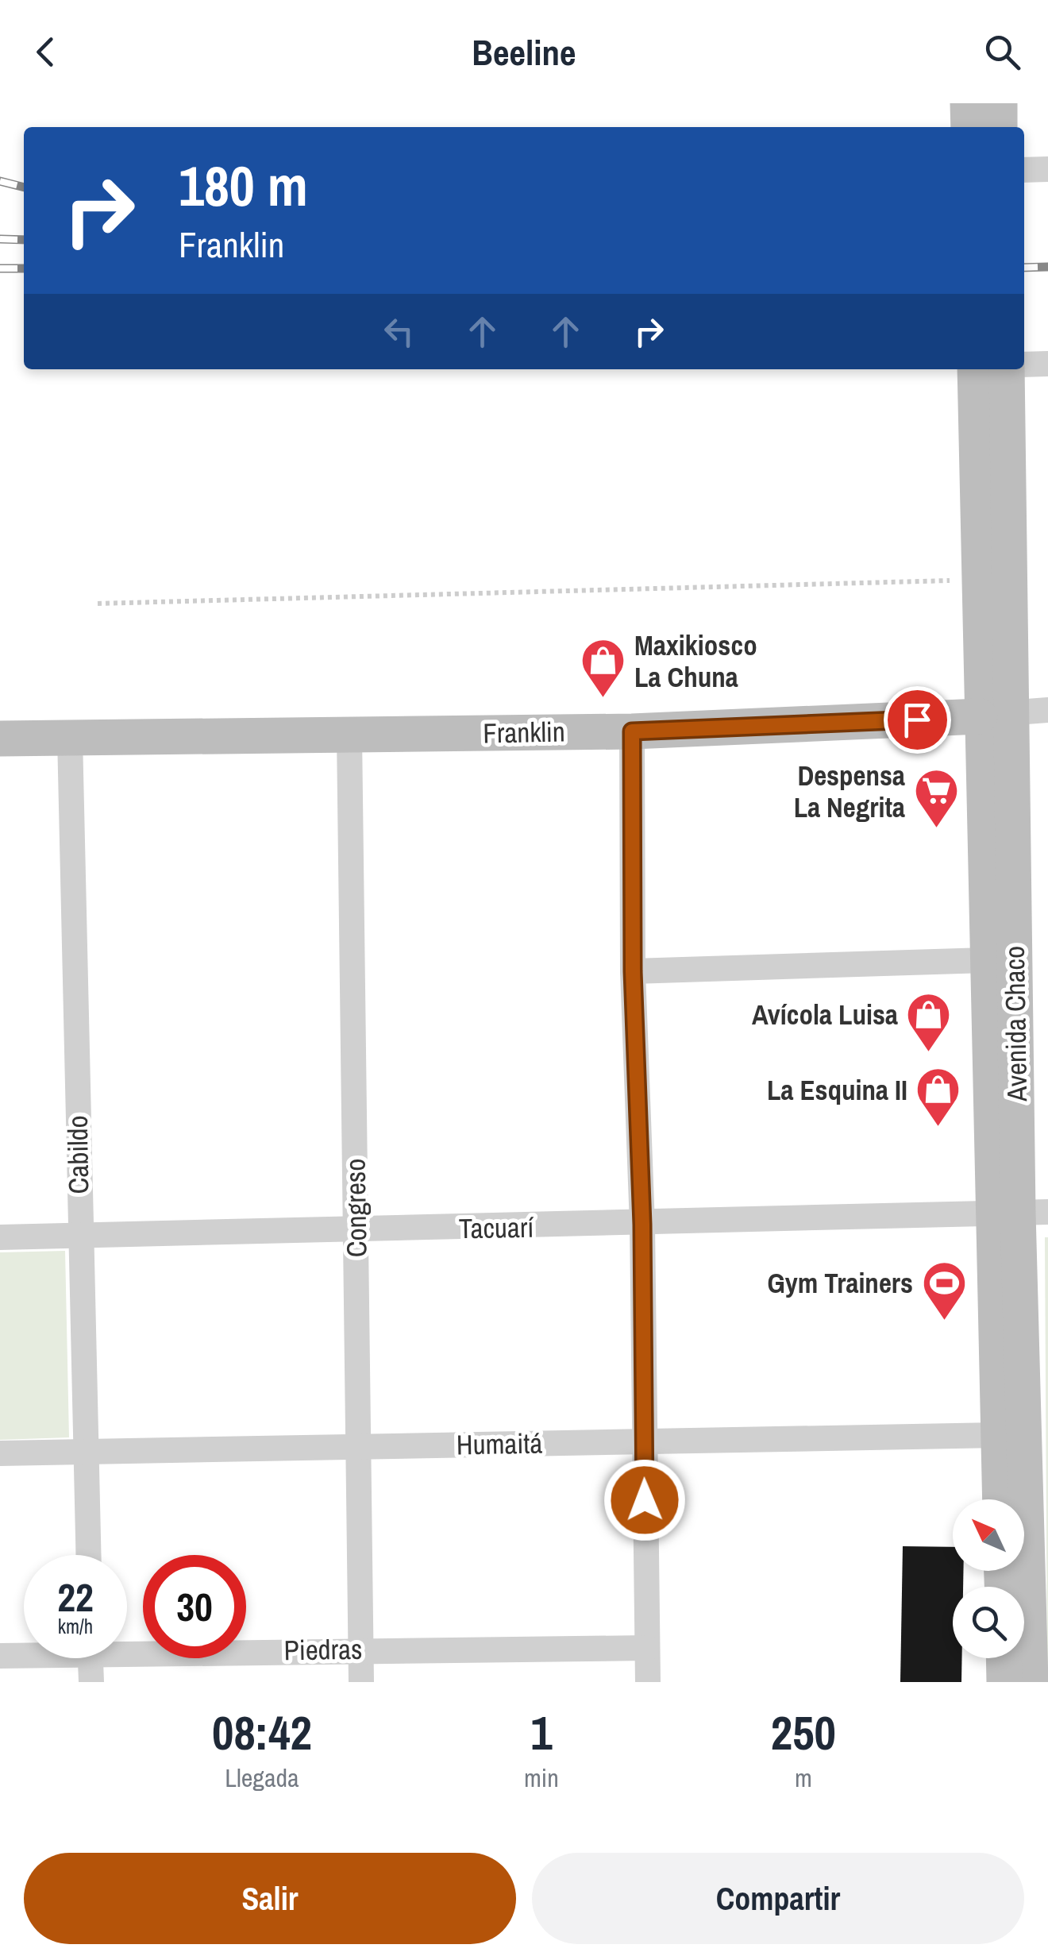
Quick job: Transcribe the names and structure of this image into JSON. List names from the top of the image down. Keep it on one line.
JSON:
{"streets":{"main road":["Franklin","Avenida Chaco"],"street":["Cabildo","Congreso","Tacuarí","Humaitá","Piedras"]},"crossings":[["Franklin","Avenida Chaco"],["Franklin","Cabildo"],["Franklin","Congreso"],["Avenida Chaco","Tacuarí"],["Avenida Chaco","Humaitá"],["Cabildo","Tacuarí"],["Cabildo","Humaitá"],["Congreso","Tacuarí"],["Congreso","Humaitá"],["Congreso","Piedras"]],"places":{"shop":["Maxikiosco La Chuna","Avícola Luisa","La Esquina II"],"supermarket":["Despensa La Negrita"],"sports":["Gym Trainers"]},"north":"top left","page":{"header":"Beeline","turn":["180 m","Franklin"],"speed":"22 km/h","limit":"30","eta":["08:42","Llegada","1","min","250","m"],"buttons":["Salir","Compartir"]}}
